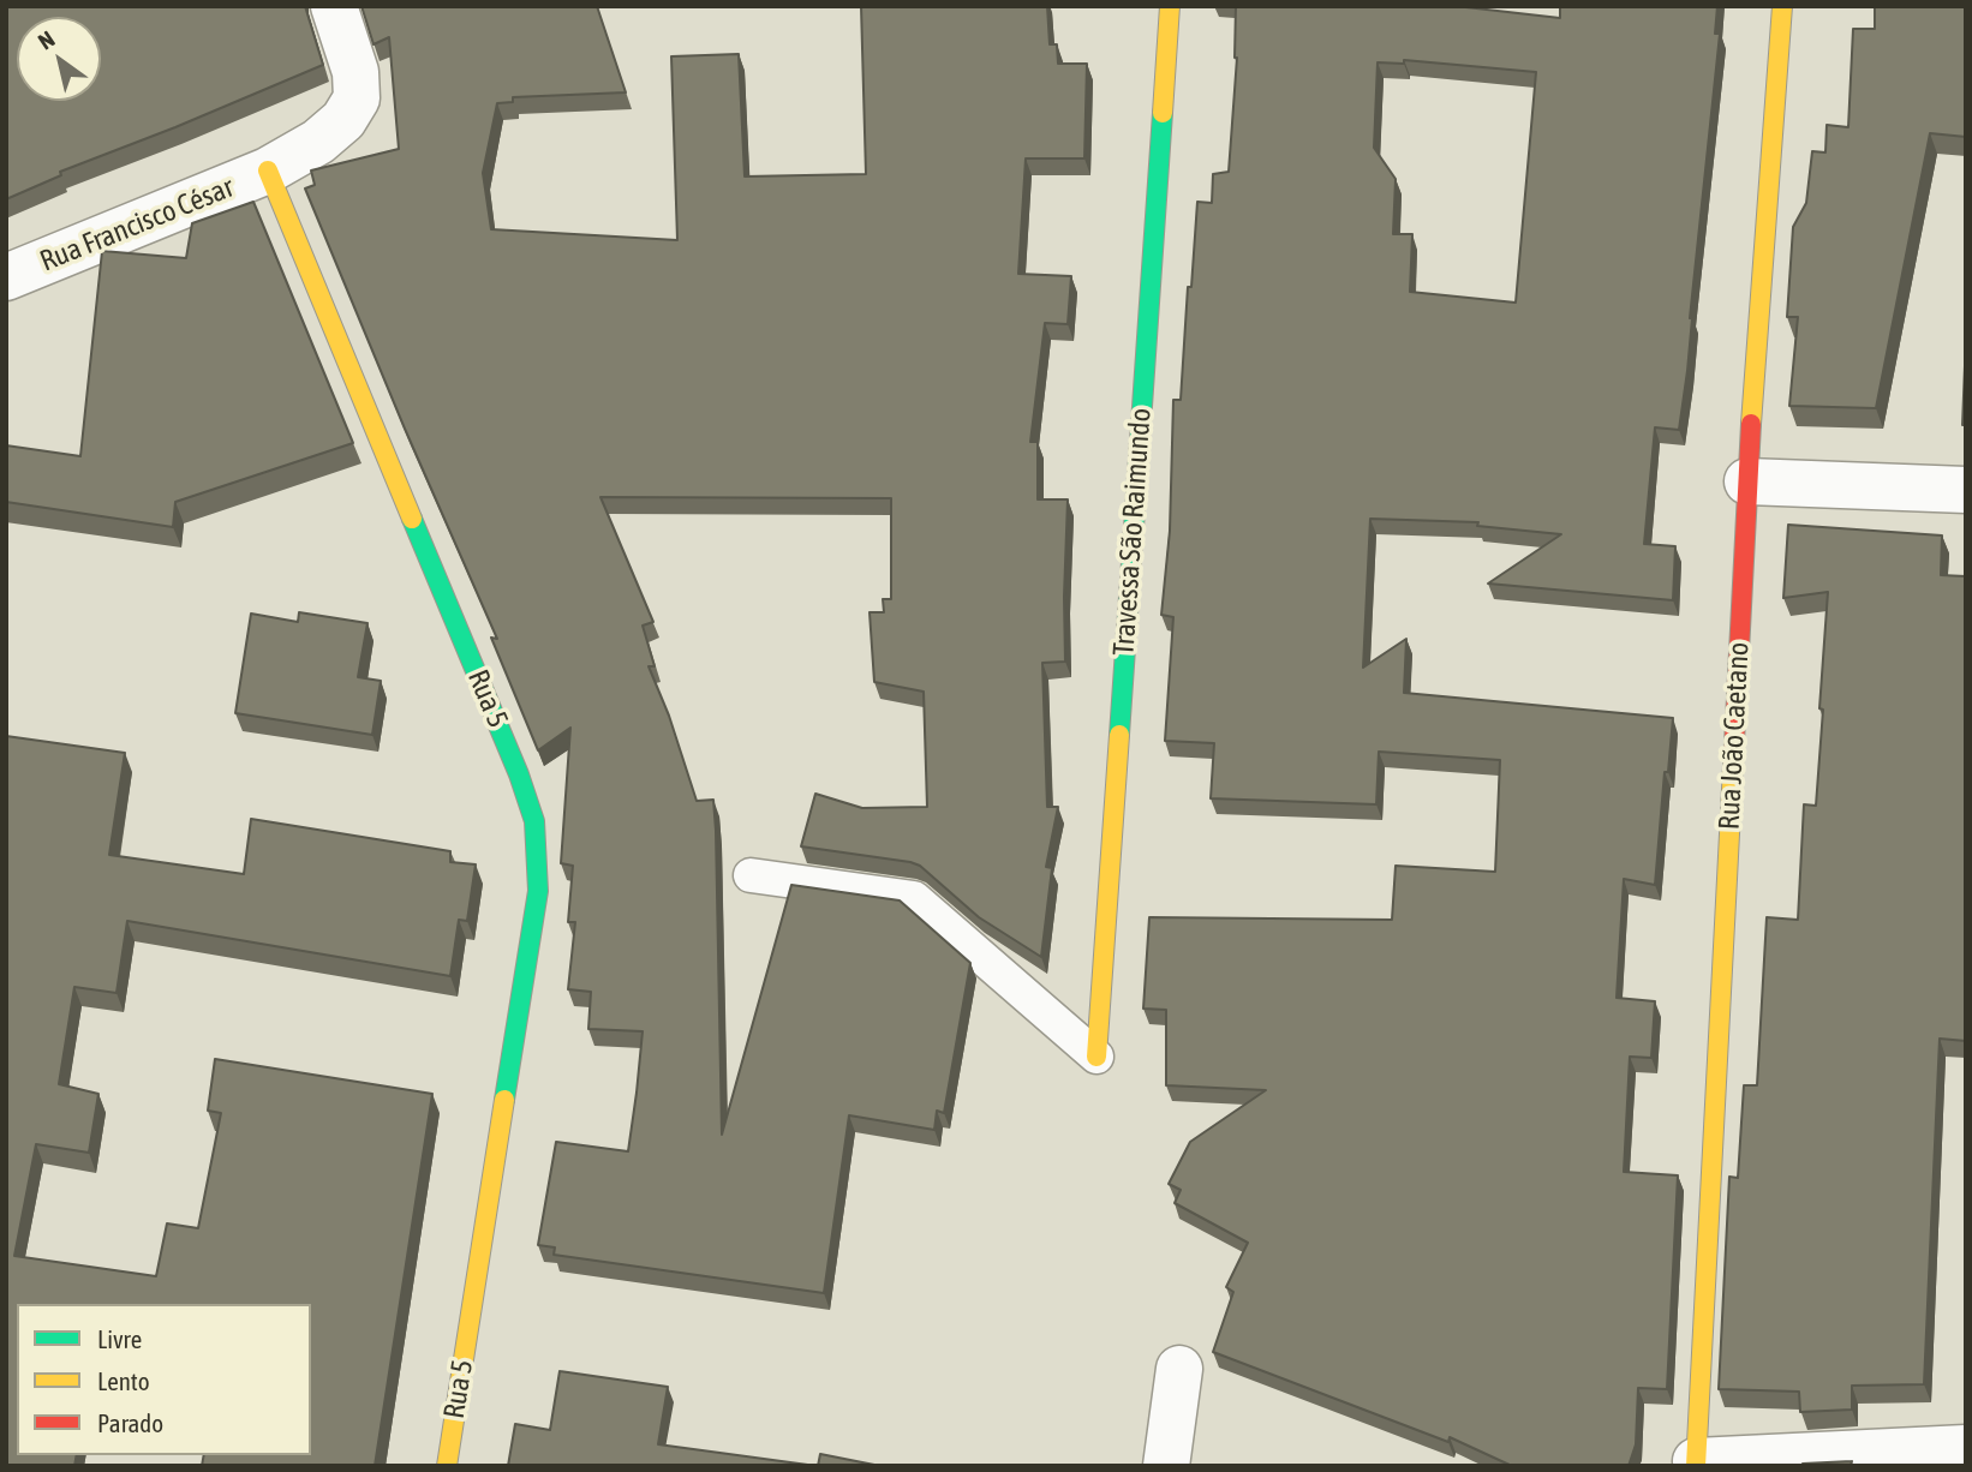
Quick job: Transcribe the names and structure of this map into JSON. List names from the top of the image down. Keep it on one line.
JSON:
{"streets":{"street":["Rua Francisco César","Travessa São Raimundo","Rua 5","Rua João Caetano"]},"crossings":[["Rua Francisco César","Rua 5"]],"legend":["Livre","Lento","Parado"],"north":"top left"}
